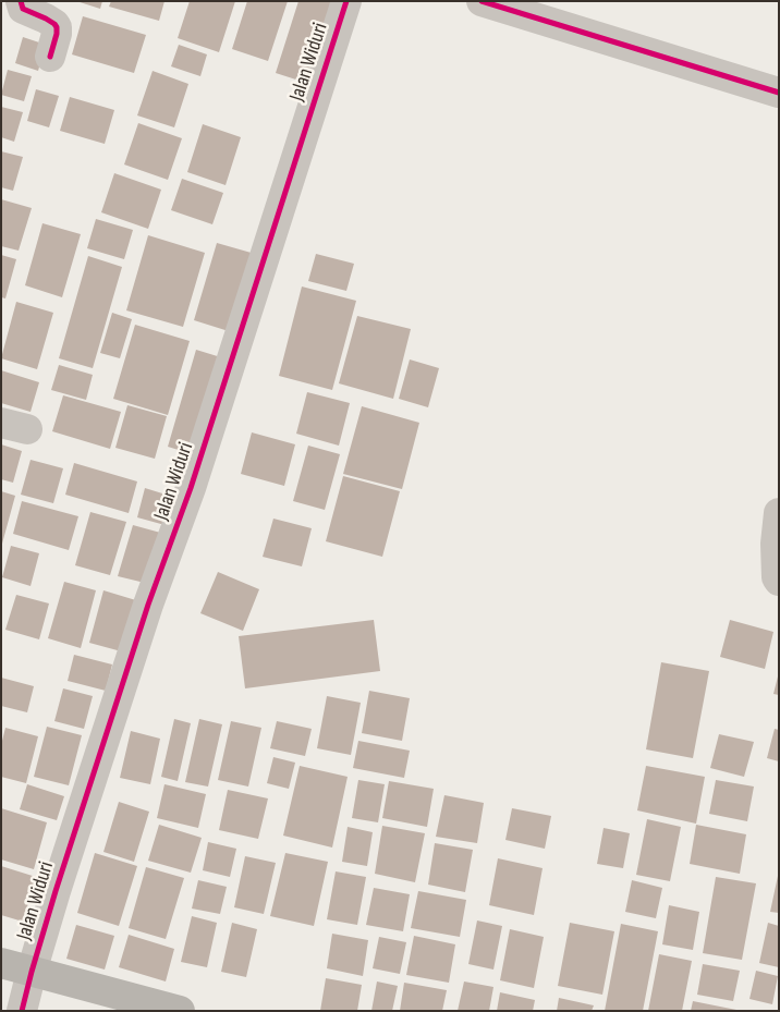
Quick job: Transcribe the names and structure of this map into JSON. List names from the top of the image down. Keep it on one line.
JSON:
{"streets":{"street":["Jalan Widuri"]}}
